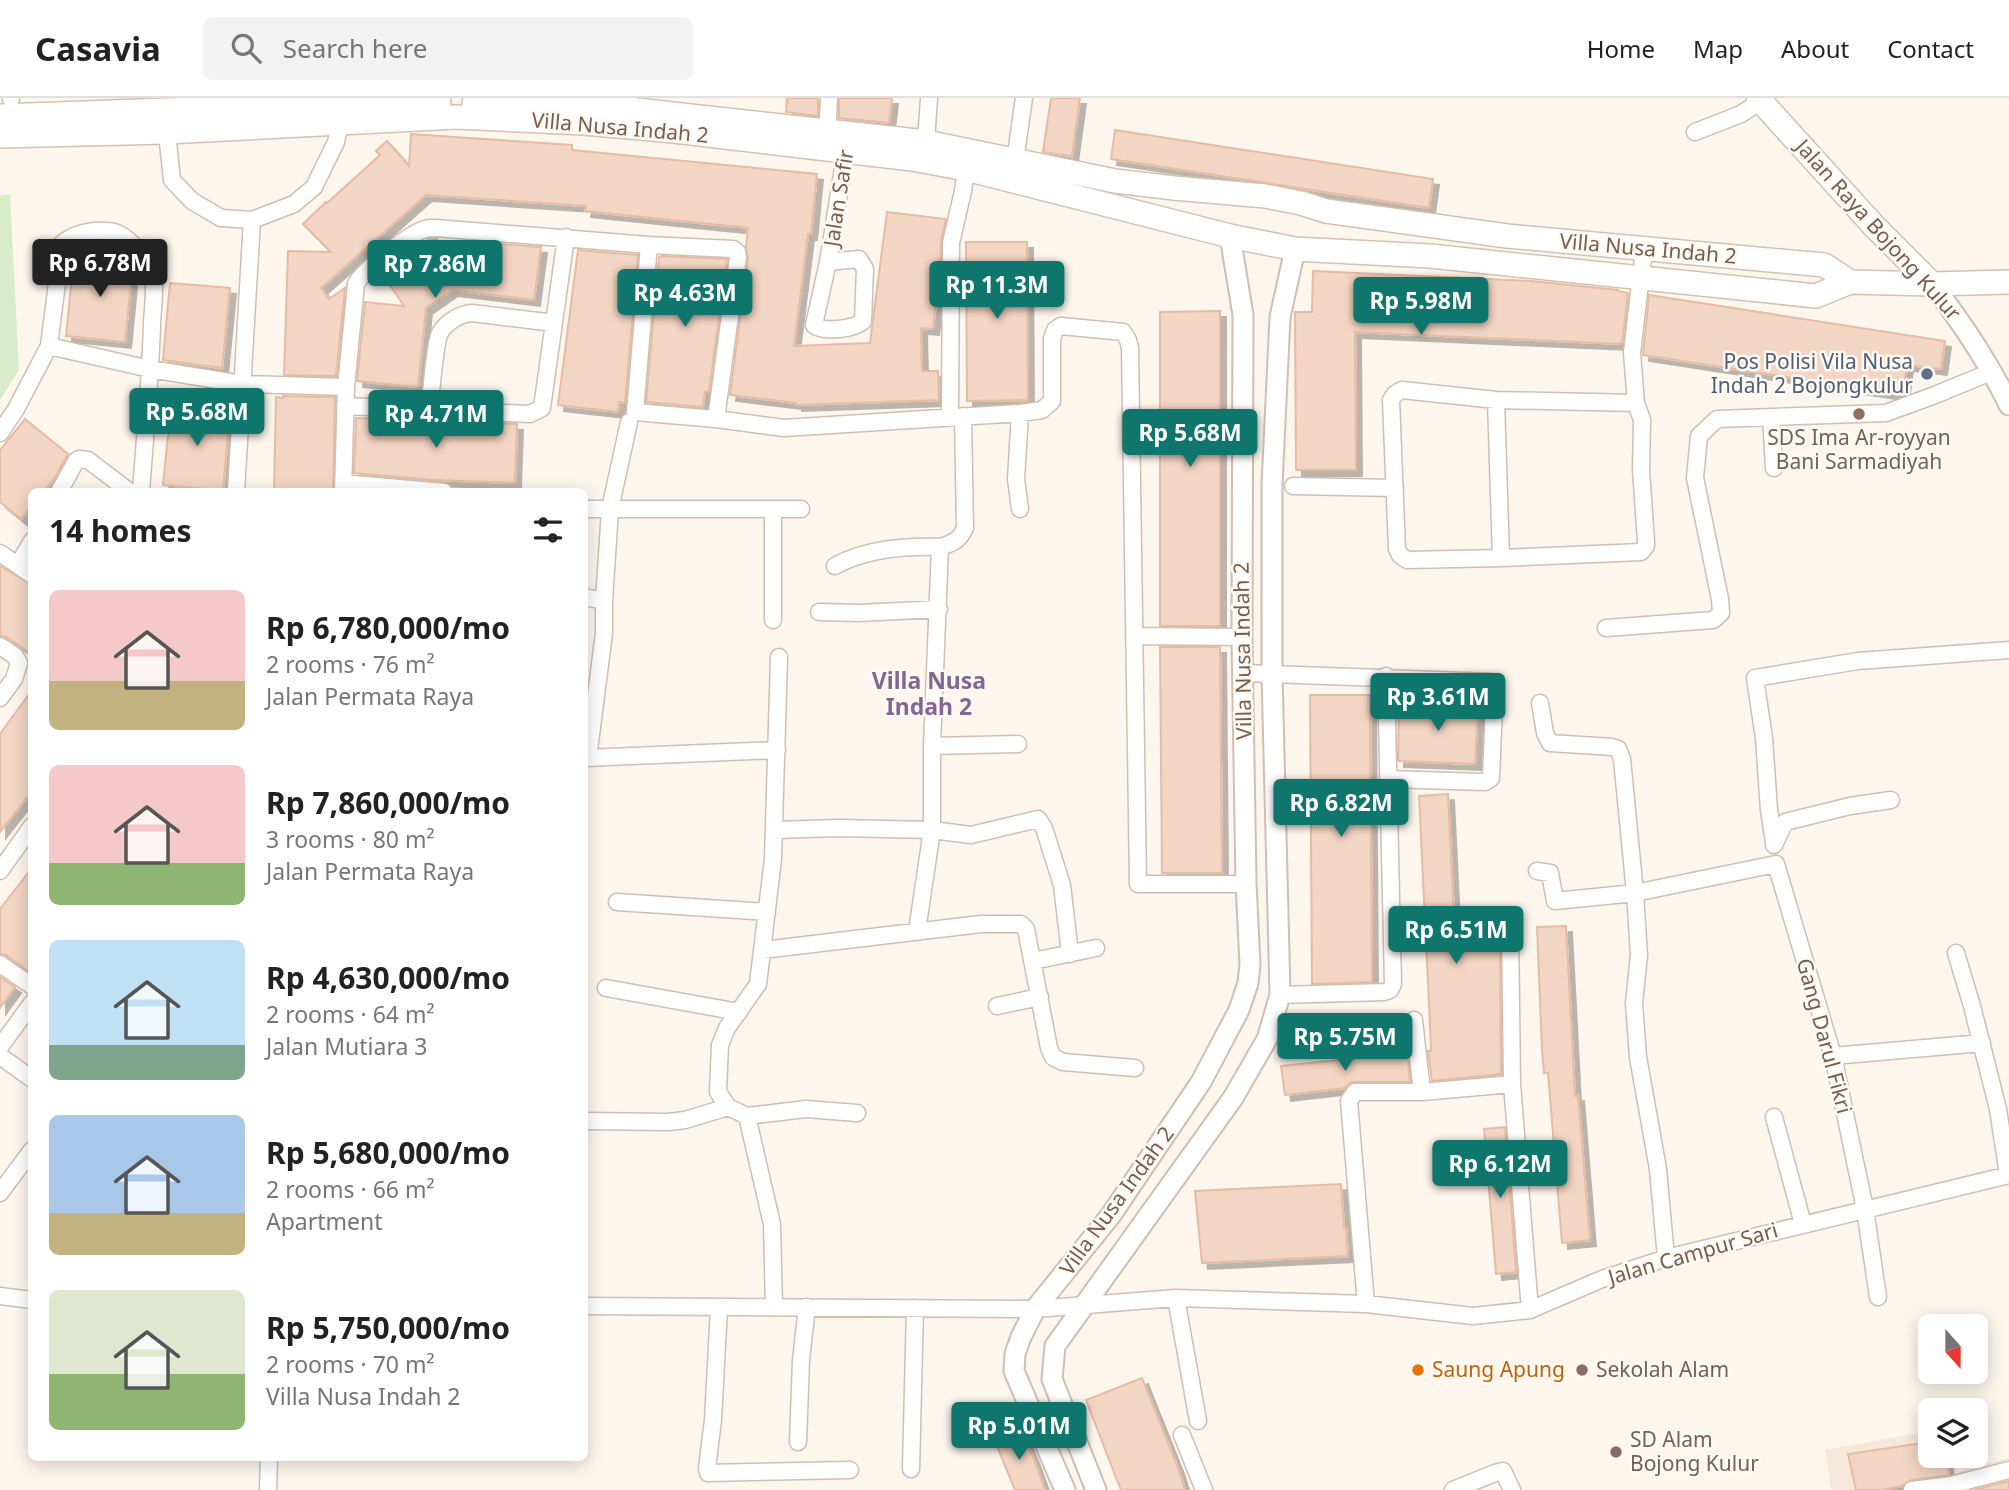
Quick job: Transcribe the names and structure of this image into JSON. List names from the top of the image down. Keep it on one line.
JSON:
{"streets":{"main road":["Villa Nusa Indah 2","Jalan Raya Bojong Kulur"],"street":["Jalan Safir","Gang Darul Fikri","Jalan Campur Sari"]},"crossings":[["Villa Nusa Indah 2","Jalan Safir"],["Villa Nusa Indah 2","Jalan Raya Bojong Kulur"],["Villa Nusa Indah 2","Jalan Campur Sari"],["Gang Darul Fikri","Jalan Campur Sari"]],"districts":["Villa Nusa Indah 2"],"places":["Pos Polisi Vila Nusa Indah 2 Bojongkulur","SDS Ima Ar-royyan Bani Sarmadiyah","Saung Apung","Sekolah Alam","SD Alam Bojong Kulur"],"north":"bottom","page":{"header":"Casavia","search":"Search here","nav":["Home","Map","About","Contact"],"price":["Rp 6.78M","Rp 7.86M","Rp 11.3M","Rp 4.63M","Rp 5.98M","Rp 5.68M","Rp 4.71M","Rp 5.68M","Rp 3.61M","Rp 6.82M","Rp 6.51M","Rp 5.75M","Rp 6.12M","Rp 5.01M"],"heading":"14 homes","list":[{"name":"Rp 6,780,000/mo","note":"2 rooms · 76 m² · Jalan Permata Raya"},{"name":"Rp 7,860,000/mo","note":"3 rooms · 80 m² · Jalan Permata Raya"},{"name":"Rp 4,630,000/mo","note":"2 rooms · 64 m² · Jalan Mutiara 3"},{"name":"Rp 5,680,000/mo","note":"2 rooms · 66 m² · Apartment"},{"name":"Rp 5,750,000/mo","note":"2 rooms · 70 m² · Villa Nusa Indah 2"}]}}
